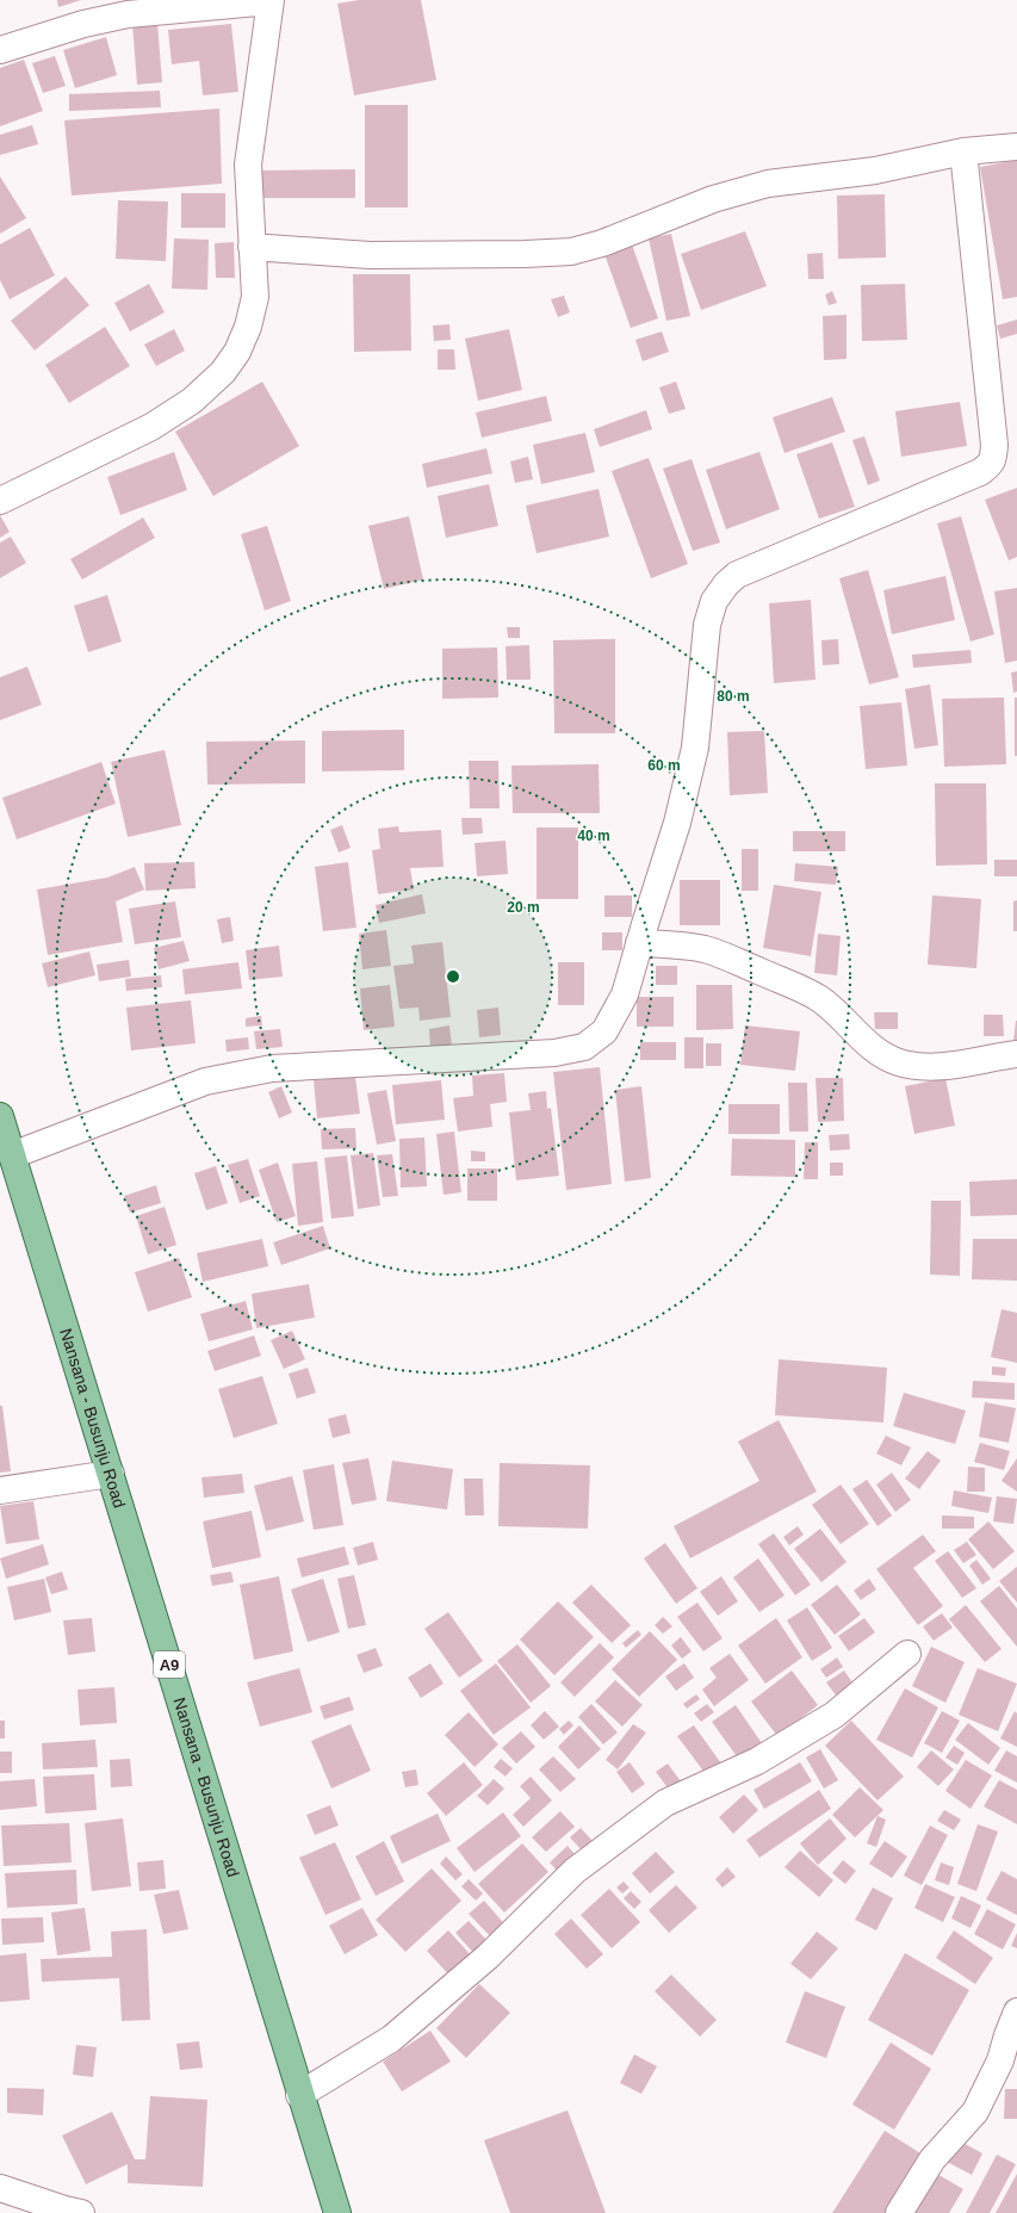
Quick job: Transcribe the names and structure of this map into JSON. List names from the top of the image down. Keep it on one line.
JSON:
{"streets":{"main road":["Nansana - Busunju Road","A9"]},"rings":["80 m","60 m","40 m","20 m"]}
